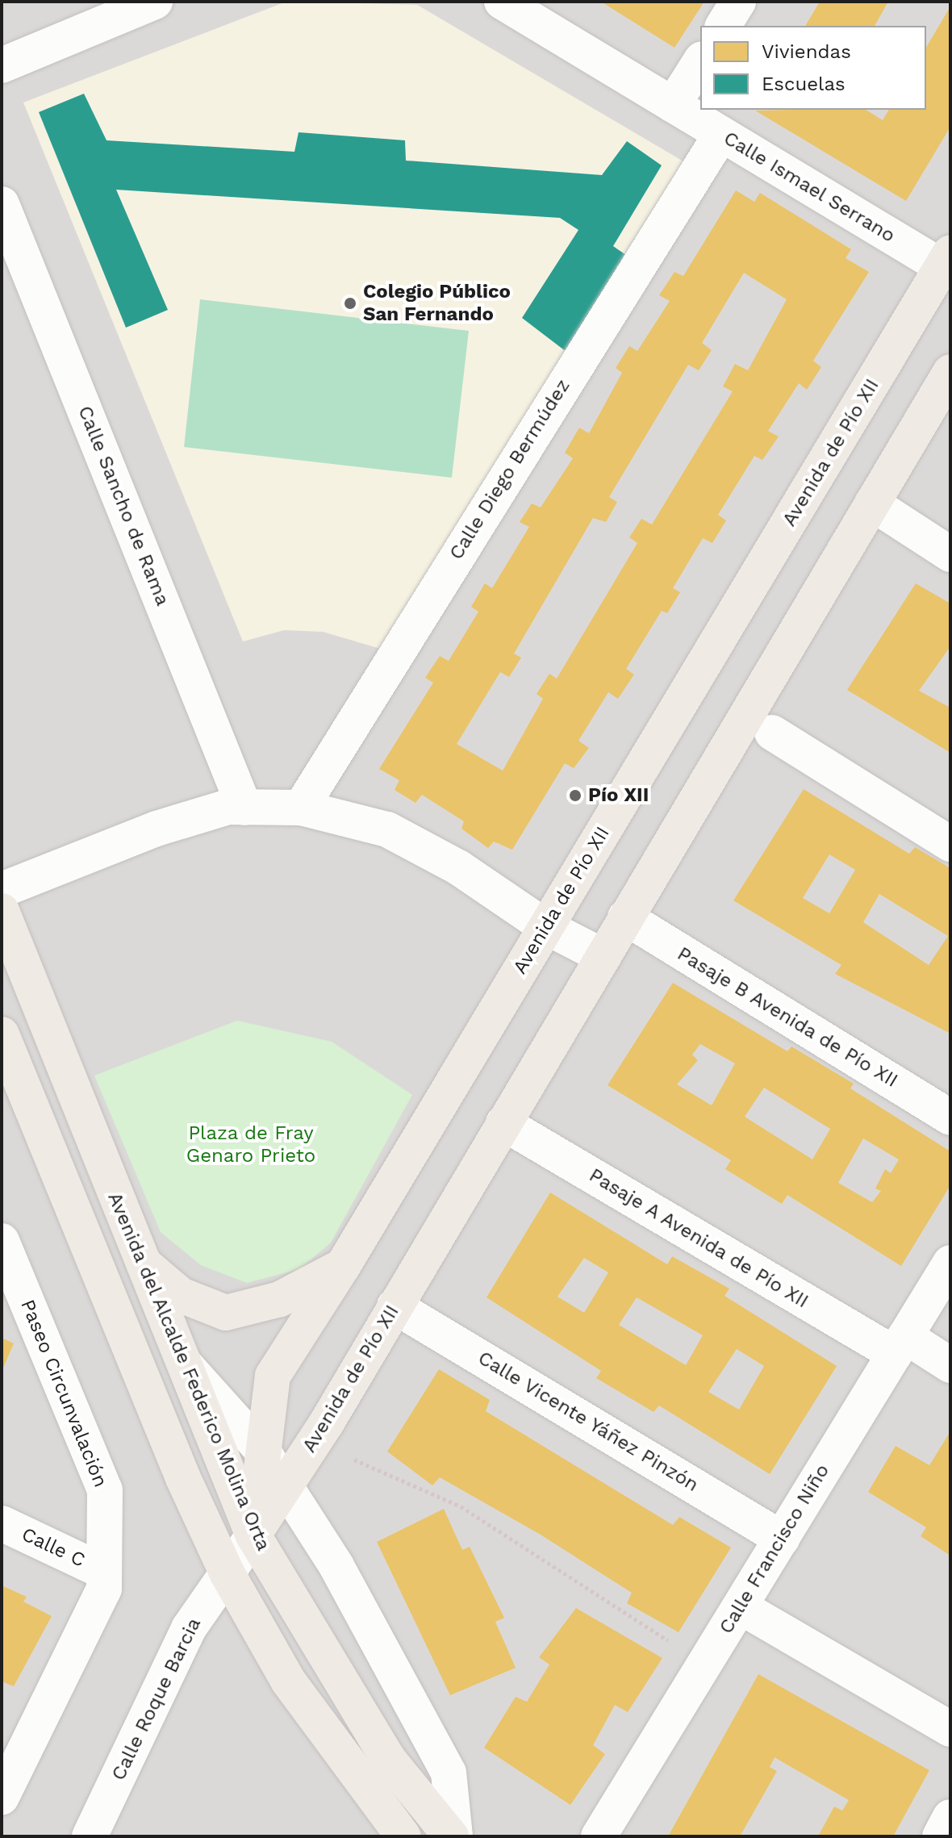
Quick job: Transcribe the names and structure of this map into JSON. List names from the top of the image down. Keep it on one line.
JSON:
{"streets":{"main road":["Avenida de Pío XII","Avenida del Alcalde Federico Molina Orta"],"street":["Calle Ismael Serrano","Calle Diego Bermúdez","Calle Sancho de Rama","Pasaje B Avenida de Pío XII","Pasaje A Avenida de Pío XII","Paseo Circunvalación","Calle Vicente Yáñez Pinzón","Calle C","Calle Francisco Niño","Calle Roque Barcia"]},"crossings":[["Calle Ismael Serrano","Avenida de Pío XII"],["Calle Ismael Serrano","Calle Diego Bermúdez"],["Avenida de Pío XII","Pasaje B Avenida de Pío XII"],["Avenida de Pío XII","Pasaje A Avenida de Pío XII"],["Avenida de Pío XII","Avenida del Alcalde Federico Molina Orta"],["Avenida de Pío XII","Calle Vicente Yáñez Pinzón"],["Avenida de Pío XII","Calle Roque Barcia"],["Pasaje A Avenida de Pío XII","Calle Francisco Niño"],["Avenida del Alcalde Federico Molina Orta","Calle Roque Barcia"],["Paseo Circunvalación","Calle C"],["Calle Vicente Yáñez Pinzón","Calle Francisco Niño"]],"parks":["Plaza de Fray Genaro Prieto"],"places":["Colegio Público San Fernando","Pío XII"],"legend":["Viviendas","Escuelas"]}
